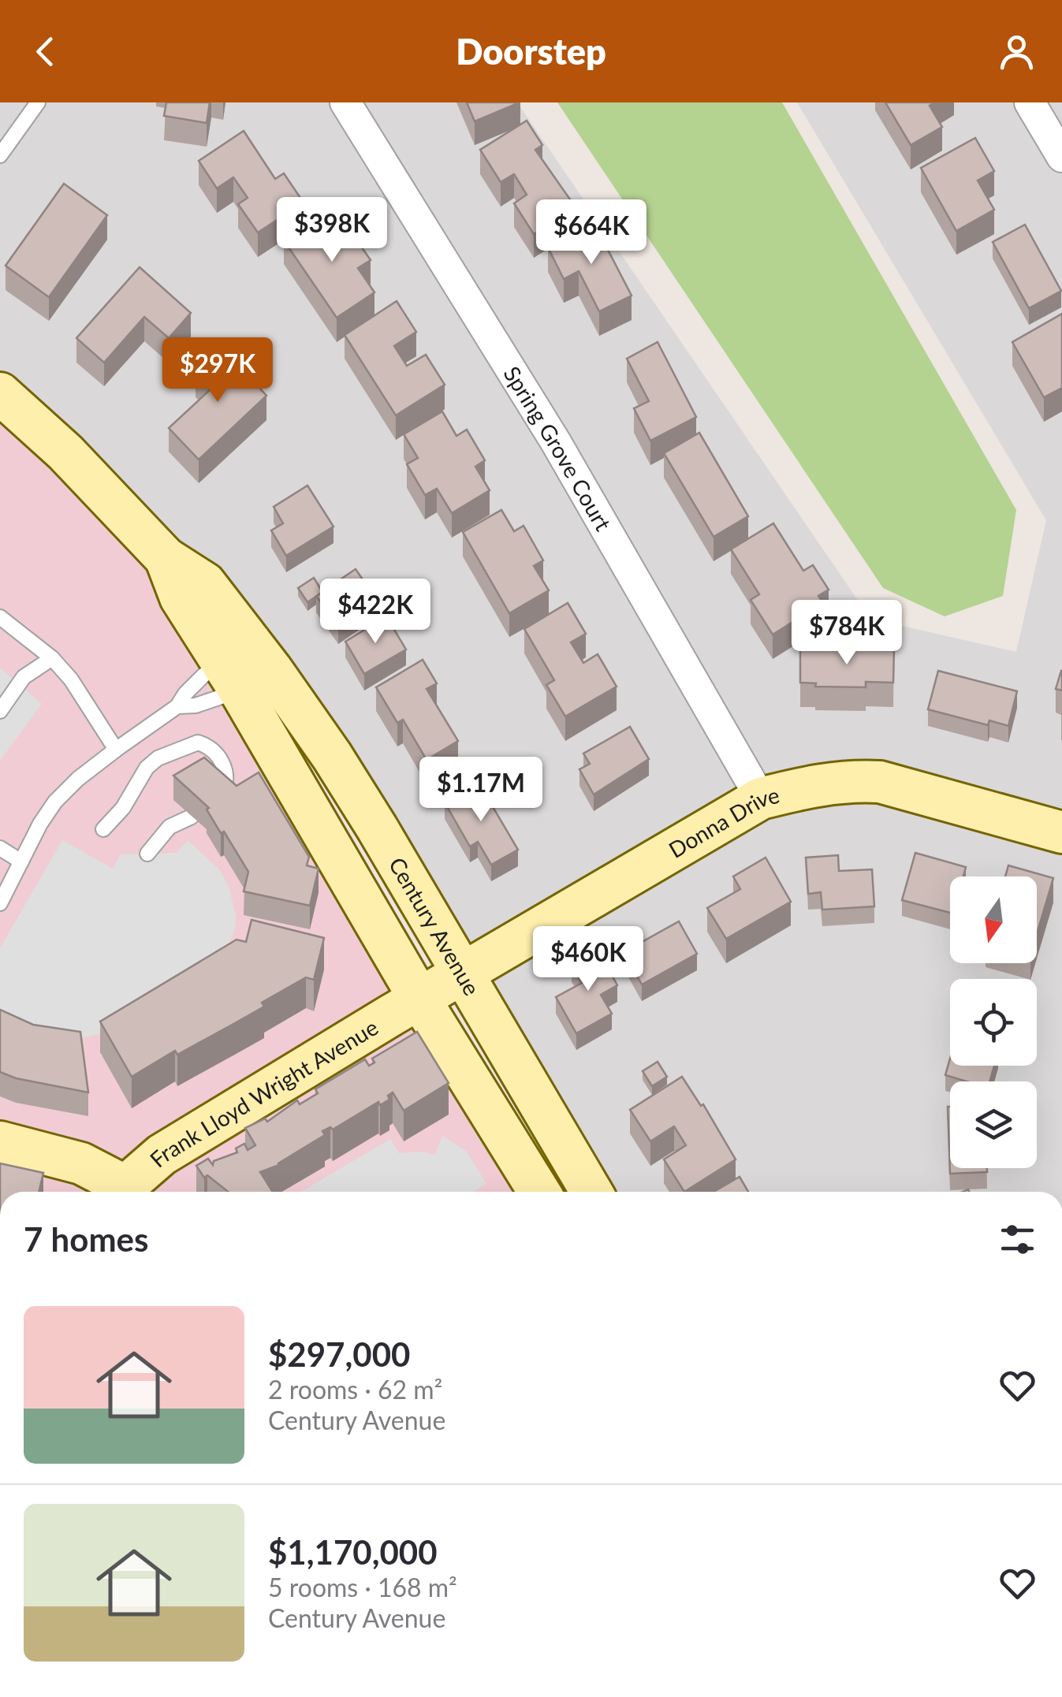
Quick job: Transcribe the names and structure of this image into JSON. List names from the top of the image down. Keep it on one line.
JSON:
{"streets":{"main road":["Donna Drive","Century Avenue","Frank Lloyd Wright Avenue"],"street":["Spring Grove Court"]},"crossings":[["Spring Grove Court","Donna Drive"],["Donna Drive","Century Avenue"],["Donna Drive","Frank Lloyd Wright Avenue"],["Century Avenue","Frank Lloyd Wright Avenue"]],"north":"bottom","page":{"header":"Doorstep","price":["$398K","$664K","$297K","$422K","$784K","$1.17M","$460K"],"heading":"7 homes","list":[{"name":"$297,000","note":"2 rooms · 62 m² · Century Avenue"},{"name":"$1,170,000","note":"5 rooms · 168 m² · Century Avenue"}]}}
